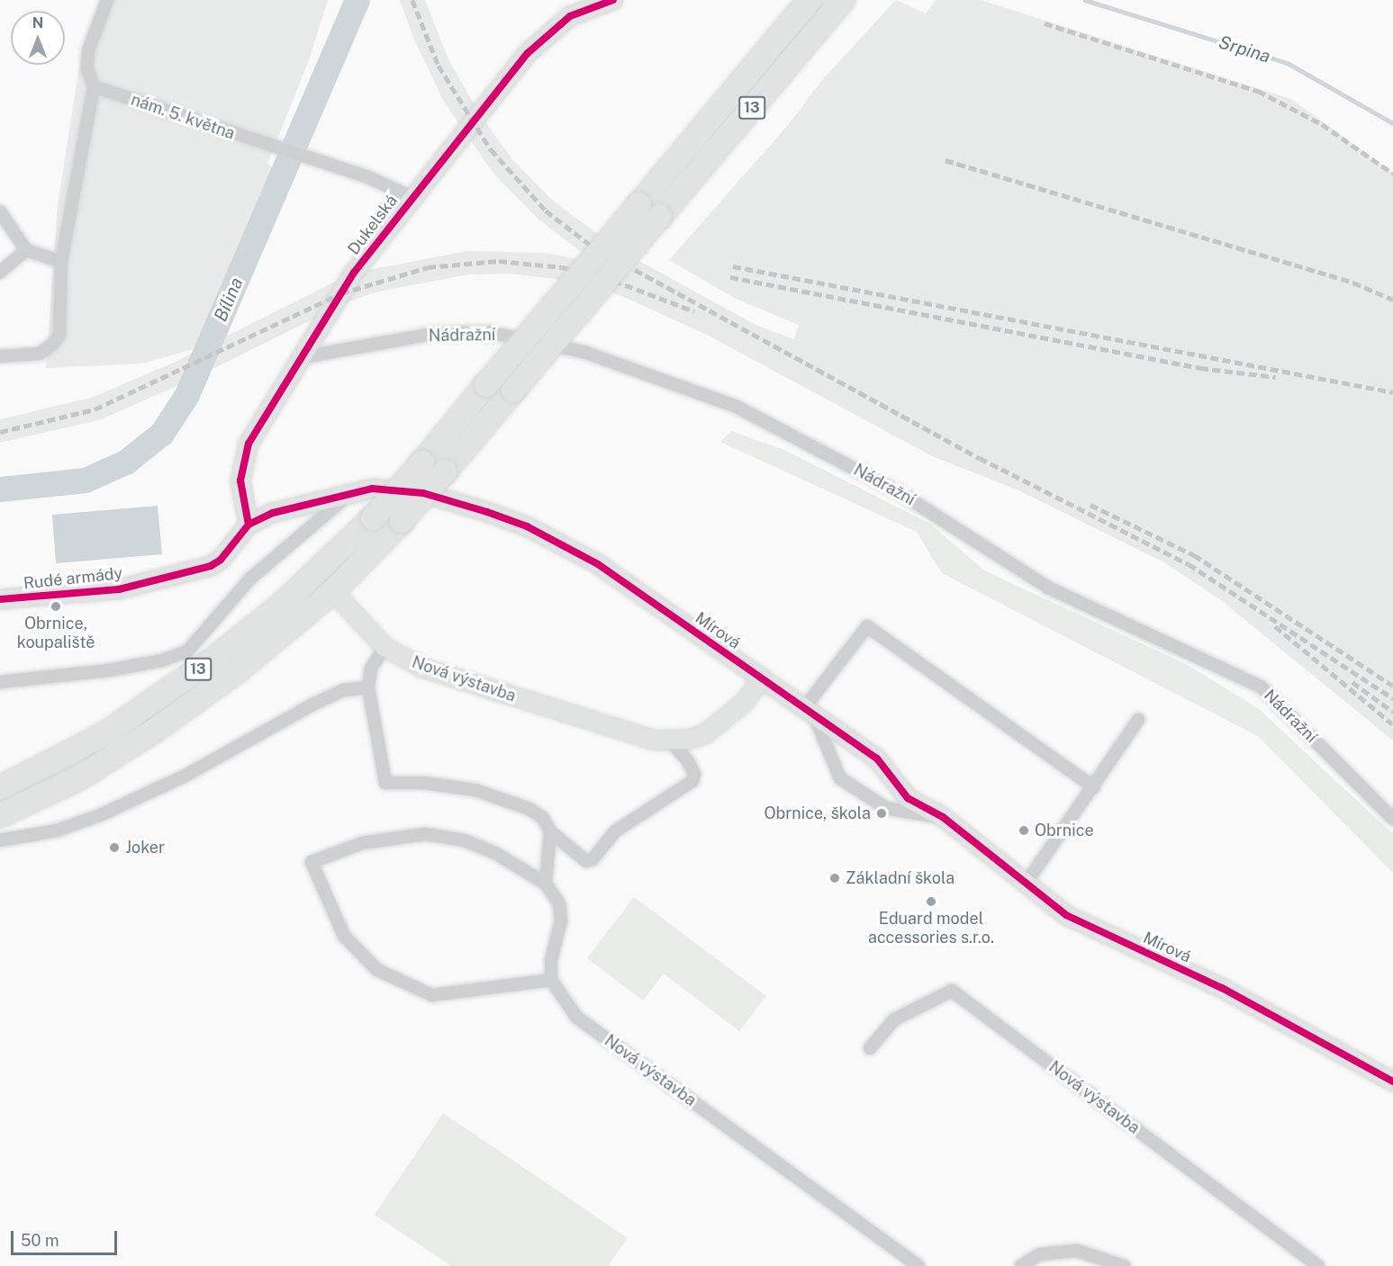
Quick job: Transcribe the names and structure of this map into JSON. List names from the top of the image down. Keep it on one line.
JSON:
{"streets":{"highway":["13"],"street":["nám. 5. května","Dukelská","Nádražní","Rudé armády","Mírová","Nová výstavba"]},"crossings":[["13","Nová výstavba"],["nám. 5. května","Dukelská"],["Dukelská","Nádražní"],["Dukelská","Rudé armády"],["Mírová","Nová výstavba"]],"water":["Srpina","Bílina"],"places":["Obrnice, koupaliště","Obrnice, škola","Obrnice","Joker","Základní škola","Eduard model accessories s.r.o."],"scale_bar":"50 m","north":"top"}
